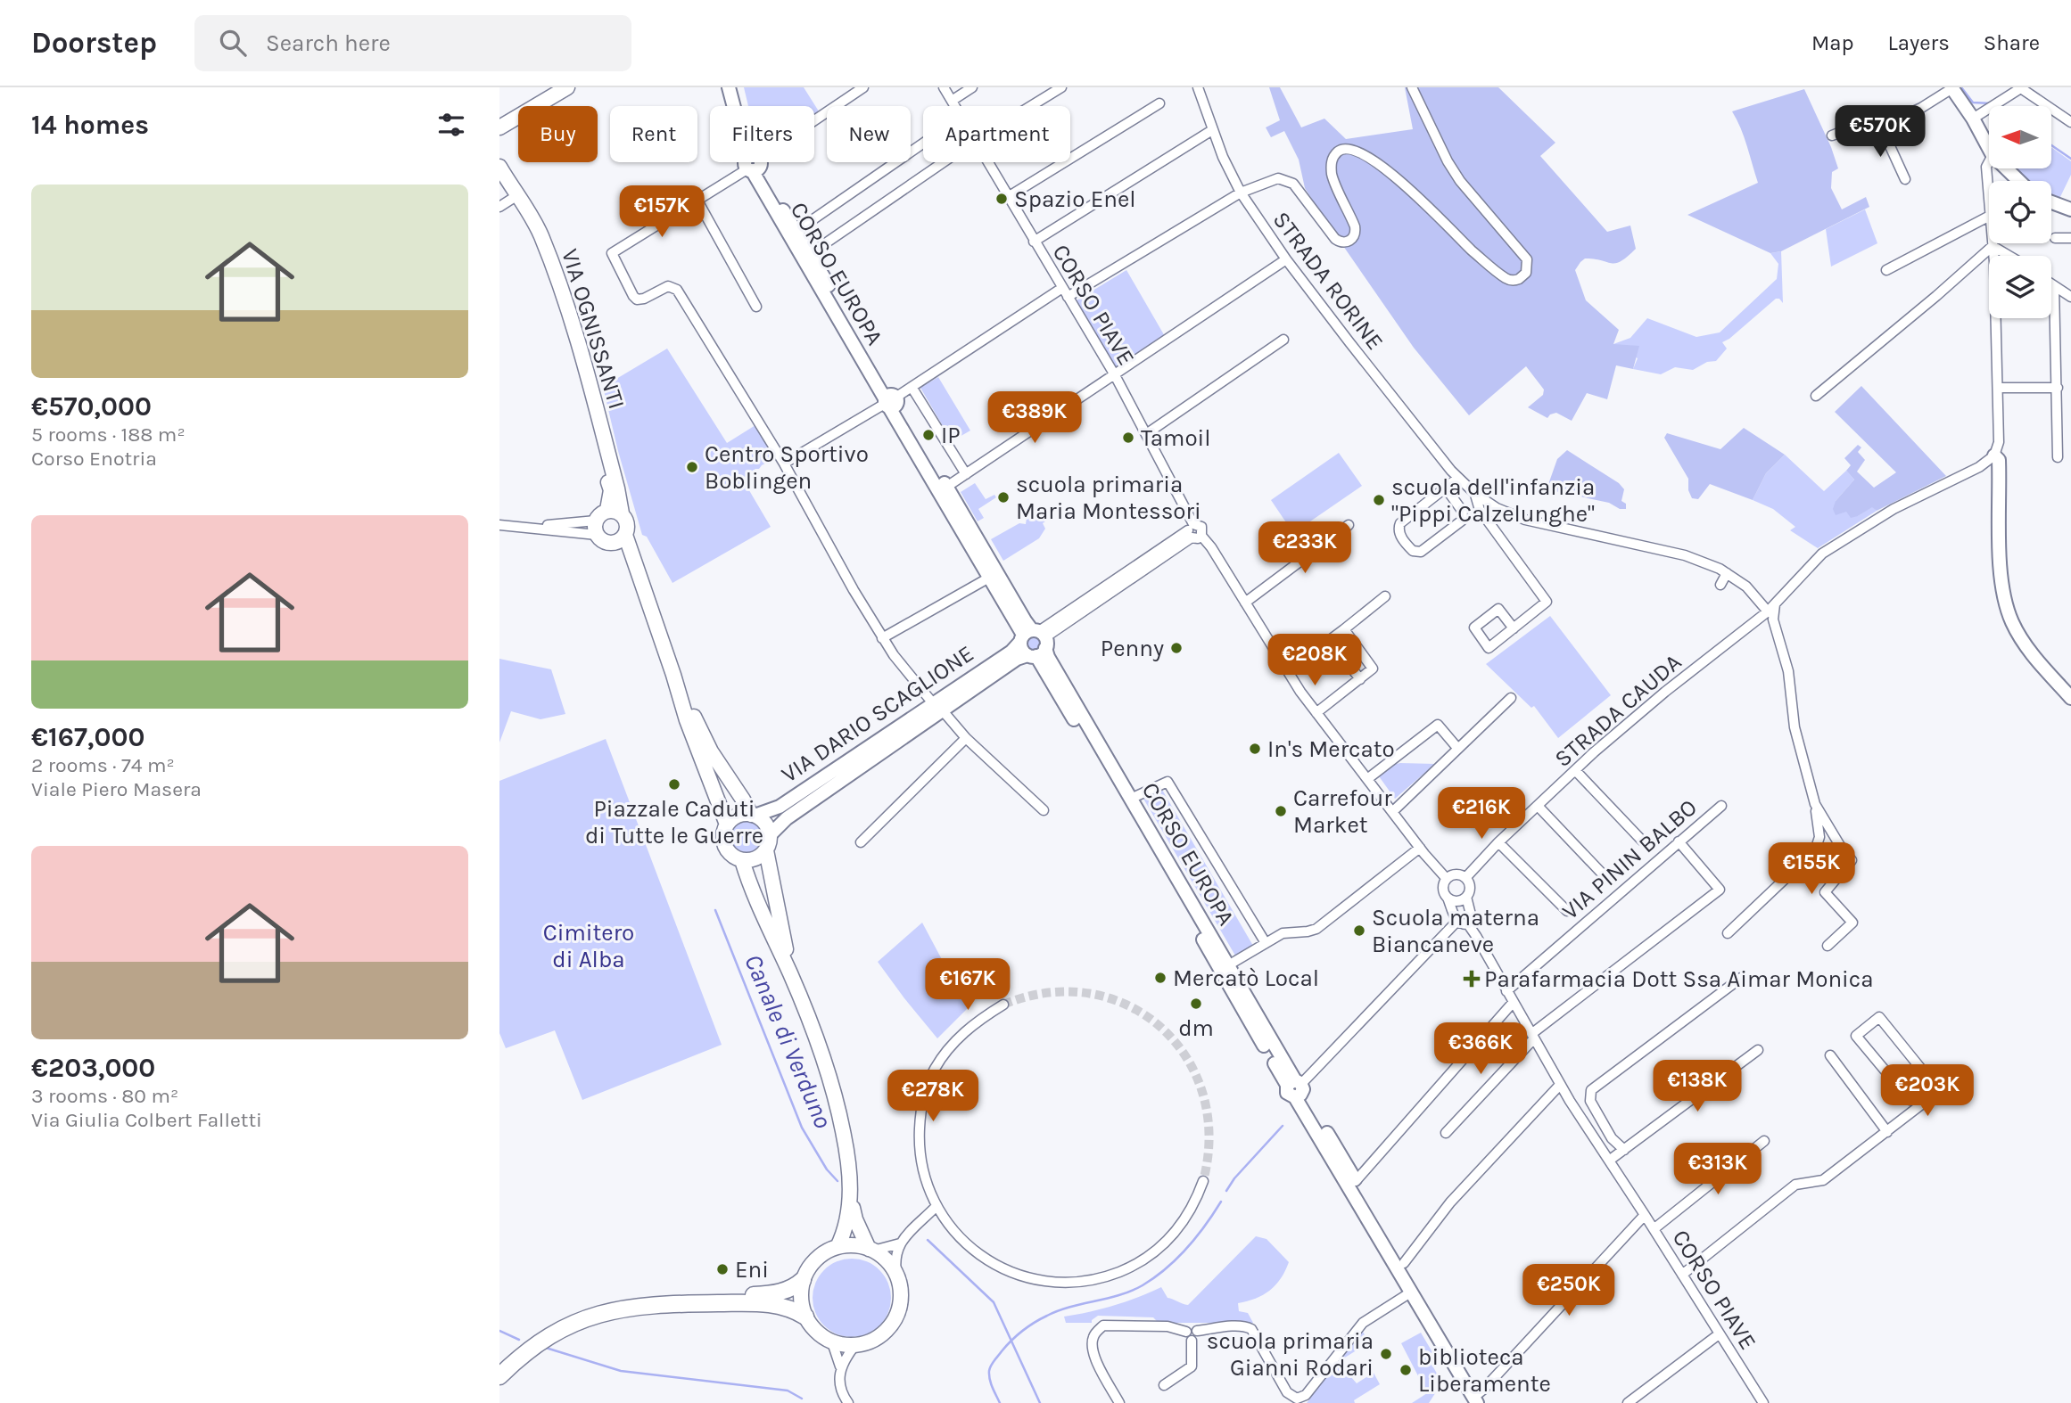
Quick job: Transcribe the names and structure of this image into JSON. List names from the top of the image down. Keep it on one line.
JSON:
{"streets":{"main road":["CORSO EUROPA","VIA OGNISSANTI","VIA DARIO SCAGLIONE"],"street":["STRADA RORINE","CORSO PIAVE","STRADA CAUDA","VIA PININ BALBO"]},"crossings":[["CORSO EUROPA","VIA DARIO SCAGLIONE"],["STRADA RORINE","STRADA CAUDA"],["CORSO PIAVE","STRADA CAUDA"],["CORSO PIAVE","VIA DARIO SCAGLIONE"],["CORSO PIAVE","VIA PININ BALBO"]],"water":["Canale di Verduno"],"parks":["Cimitero di Alba"],"places":{"other":["Spazio Enel","IP","Tamoil","Centro Sportivo Boblingen","scuola primaria Maria Montessori","scuola dell'infanzia \"Pippi Calzelunghe\"","Penny","In's Mercato","Piazzale Caduti di Tutte le Guerre","Carrefour Market","Scuola materna Biancaneve","Mercatò Local","dm","Eni","scuola primaria Gianni Rodari","biblioteca Liberamente"],"health":["Parafarmacia Dott Ssa Aimar Monica"]},"north":"left","page":{"header":"Doorstep","search":"Search here","nav":["Map","Layers","Share"],"heading":"14 homes","price":["€570K","€157K","€389K","€233K","€208K","€216K","€155K","€167K","€366K","€138K","€203K","€278K","€313K","€250K"],"chip":["Buy","Rent","Filters","New","Apartment"],"list":[{"name":"€570,000","note":"5 rooms · 188 m² · Corso Enotria"},{"name":"€167,000","note":"2 rooms · 74 m² · Viale Piero Masera"},{"name":"€203,000","note":"3 rooms · 80 m² · Via Giulia Colbert Falletti"}]}}
